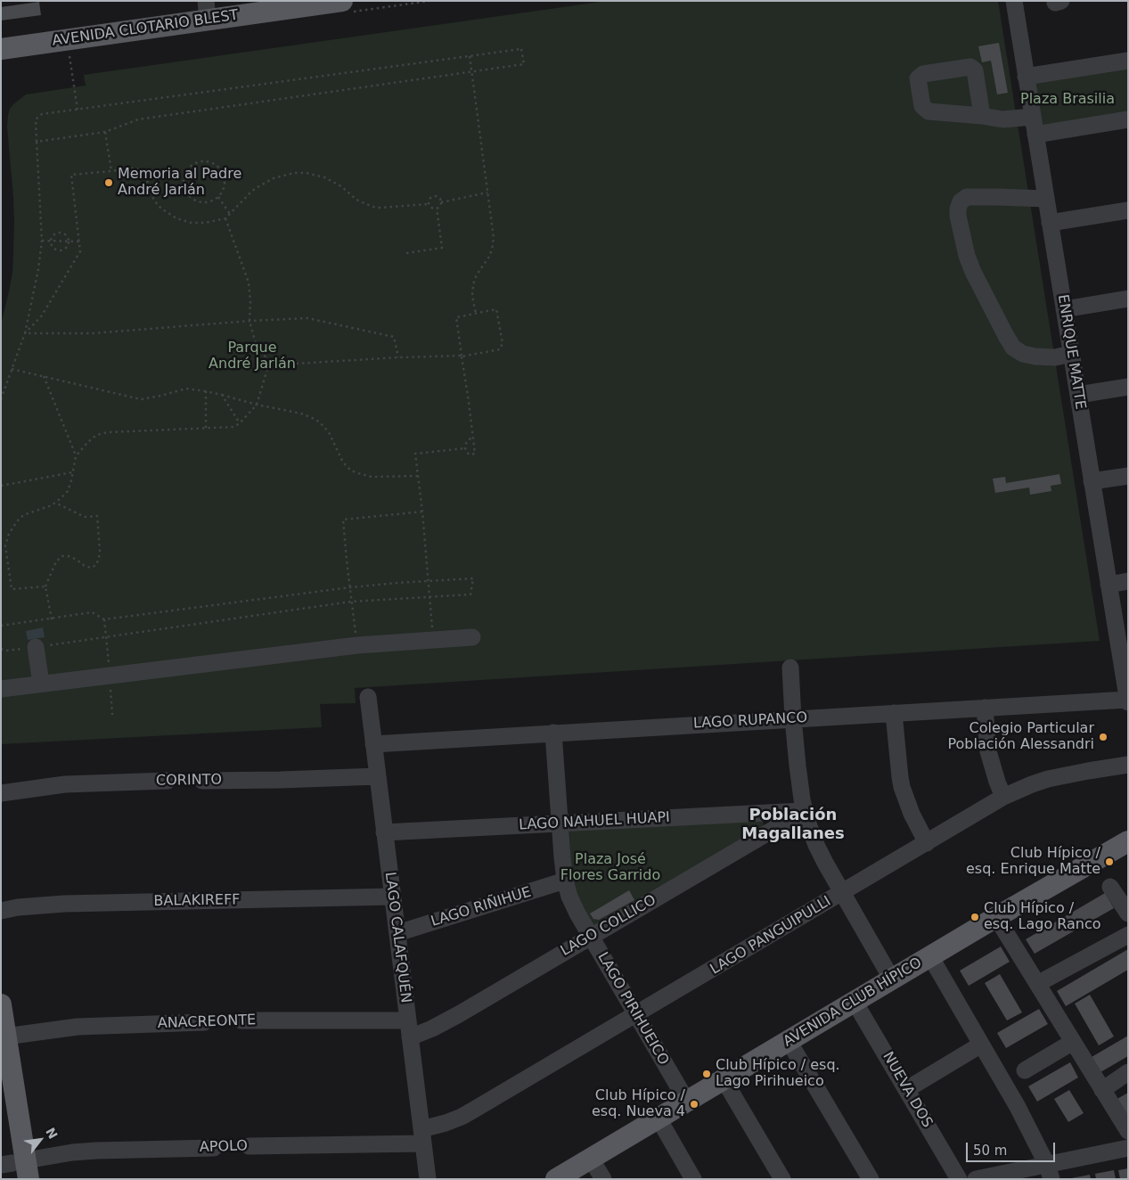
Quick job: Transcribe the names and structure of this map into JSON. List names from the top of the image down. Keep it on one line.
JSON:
{"streets":{"main road":["AVENIDA CLOTARIO BLEST","AVENIDA CLUB HÍPICO"],"street":["ENRIQUE MATTE","LAGO RUPANCO","CORINTO","LAGO NAHUEL HUAPI","BALAKIREFF","LAGO RIÑIHUE","LAGO COLLICO","LAGO PANGUIPULLI","LAGO CALAFQUÉN","LAGO PIRIHUEICO","ANACREONTE","NUEVA DOS","APOLO"]},"crossings":[["ENRIQUE MATTE","LAGO RUPANCO"],["LAGO RUPANCO","LAGO CALAFQUÉN"],["LAGO RUPANCO","LAGO PIRIHUEICO"],["CORINTO","LAGO CALAFQUÉN"],["LAGO NAHUEL HUAPI","LAGO COLLICO"],["LAGO NAHUEL HUAPI","LAGO CALAFQUÉN"],["LAGO NAHUEL HUAPI","LAGO PIRIHUEICO"],["BALAKIREFF","LAGO CALAFQUÉN"],["LAGO RIÑIHUE","LAGO CALAFQUÉN"],["LAGO RIÑIHUE","LAGO PIRIHUEICO"],["LAGO COLLICO","LAGO CALAFQUÉN"],["LAGO COLLICO","LAGO PIRIHUEICO"],["LAGO COLLICO","ANACREONTE"],["LAGO PANGUIPULLI","LAGO CALAFQUÉN"],["LAGO PANGUIPULLI","LAGO PIRIHUEICO"],["LAGO PANGUIPULLI","APOLO"],["LAGO CALAFQUÉN","ANACREONTE"],["LAGO CALAFQUÉN","APOLO"],["AVENIDA CLUB HÍPICO","LAGO PIRIHUEICO"],["AVENIDA CLUB HÍPICO","NUEVA DOS"]],"districts":["Población Magallanes"],"parks":["Plaza Brasilia","Parque André Jarlán","Plaza José Flores Garrido"],"places":["Memoria al Padre André Jarlán","Colegio Particular Población Alessandri","Club Hípico / esq. Enrique Matte","Club Hípico / esq. Lago Ranco","Club Hípico / esq. Lago Pirihueico","Club Hípico / esq. Nueva 4"],"scale_bar":"50 m","north":"top right"}
